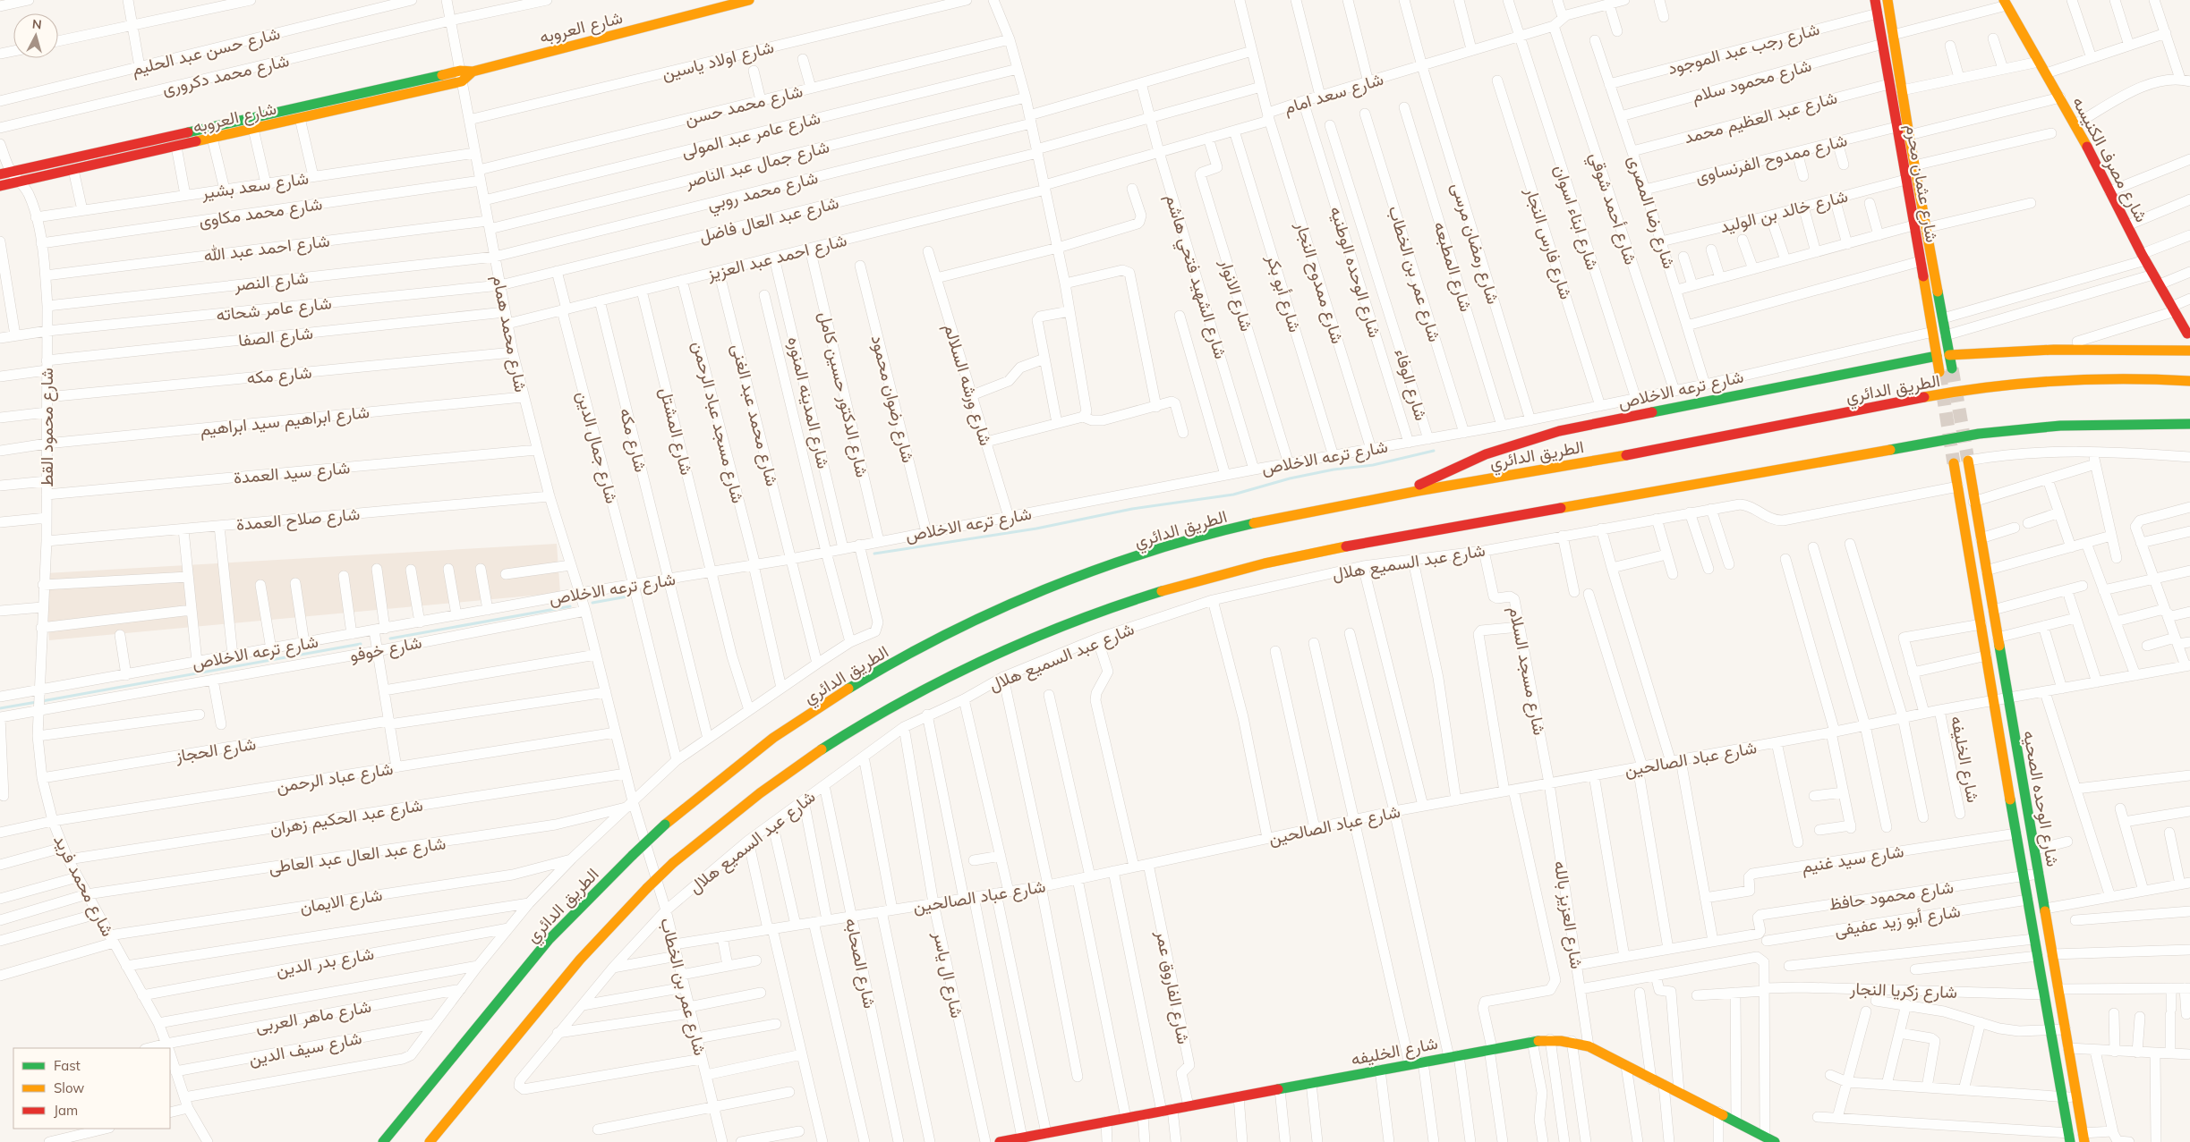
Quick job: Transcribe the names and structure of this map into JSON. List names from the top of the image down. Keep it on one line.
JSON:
{"streets":{"main road":["شارع العروبه","شارع مصرف الكنيسه","شارع عثمان محرم","الطريق الدائري","شارع الخليفه","شارع الوحده الصحيه"],"street":["شارع رجب عبد الموجود","شارع حسن عبد الحليم","شارع اولاد ياسين","شارع محمد دكرورى","شارع محمود سلام","شارع سعد امام","شارع محمد حسن","شارع عبد العظيم محمد","شارع عامر عبد المولى","شارع ممدوح الفرنساوى","شارع جمال عبد الناصر","شارع سعد بشير","شارع محمد روبي","شارع أحمد شوقي","شارع خالد بن الوليد","شارع محمد مكاوى","شارع رضا المصرى","شارع ابناء اسوان","شارع عبد العال فاضل","شارع رمضان مرسى","شارع فارس النجار","شارع احمد عبد الله","شارع احمد عبد العزيز","شارع المطبعه","شارع الوحده الوطنيه","شارع عمر بن الخطاب","شارع الشهيد فتحي هاشم","شارع النصر","شارع ممدوح النجار","شارع أبو بكر","شارع الانوار","شارع عامر شحاته","شارع محمد همام","شارع الصفا","شارع مكه","شارع ورشه السلالم","شارع الوفاء","شارع ترعه الاخلاص","شارع الدكتور حسين كامل","شارع رضوان محمود","شارع المدينه المنوره","شارع محمد عبد الغنى","شارع ابراهيم سيد ابراهيم","شارع مسجد عباد الرحمن","شارع محمود القط","شارع المشتل","شارع جمال الدين","شارع سيد العمدة","شارع صلاح العمدة","شارع عبد السميع هلال","شارع خوفو","شارع مسجد السلام","شارع الحجاز","شارع عباد الصالحين","شارع عباد الرحمن","شارع عبد الحكيم زهران","شارع عبد العال عبد العاطى","شارع سيد غنيم","شارع محمد فريد","شارع محمود حافظ","شارع الايمان","شارع العزيز بالله","شارع أبو زيد عفيفى","شارع بدر الدين","شارع الصحابه","شارع ال ياسر","شارع الفاروق عمر","شارع زكريا النجار","شارع ماهر العربى","شارع سيف الدين"]},"crossings":[["شارع العروبه","شارع محمد همام"],["شارع العروبه","شارع محمود القط"],["شارع رجب عبد الموجود","شارع عثمان محرم"],["شارع رجب عبد الموجود","شارع رضا المصرى"],["شارع اولاد ياسين","شارع محمد همام"],["شارع محمد دكرورى","شارع محمد همام"],["شارع محمود سلام","شارع عثمان محرم"],["شارع محمود سلام","شارع رضا المصرى"],["شارع سعد امام","شارع أحمد شوقي"],["شارع سعد امام","شارع ابناء اسوان"],["شارع سعد امام","شارع رمضان مرسى"],["شارع سعد امام","شارع احمد عبد العزيز"],["شارع سعد امام","شارع الوحده الوطنيه"],["شارع سعد امام","شارع الشهيد فتحي هاشم"],["شارع سعد امام","شارع ممدوح النجار"],["شارع سعد امام","شارع أبو بكر"],["شارع سعد امام","شارع الانوار"],["شارع محمد حسن","شارع محمد همام"],["شارع عبد العظيم محمد","شارع عثمان محرم"],["شارع عبد العظيم محمد","شارع رضا المصرى"],["شارع عامر عبد المولى","شارع محمد همام"],["شارع ممدوح الفرنساوى","شارع عثمان محرم"],["شارع ممدوح الفرنساوى","شارع رضا المصرى"],["شارع جمال عبد الناصر","شارع احمد عبد الله"],["شارع جمال عبد الناصر","شارع محمد همام"],["شارع عثمان محرم","شارع خالد بن الوليد"],["شارع عثمان محرم","شارع ترعه الاخلاص"],["شارع سعد بشير","شارع محمد همام"],["شارع سعد بشير","شارع محمود القط"],["شارع محمد روبي","شارع الشهيد فتحي هاشم"],["شارع محمد روبي","شارع النصر"],["شارع محمد روبي","شارع ممدوح النجار"],["شارع محمد روبي","شارع محمد همام"],["شارع أحمد شوقي","شارع ترعه الاخلاص"],["شارع خالد بن الوليد","شارع رضا المصرى"],["شارع محمد مكاوى","شارع محمد همام"],["شارع محمد مكاوى","شارع محمود القط"],["شارع رضا المصرى","شارع ترعه الاخلاص"],["شارع ابناء اسوان","شارع ترعه الاخلاص"],["شارع عبد العال فاضل","شارع الشهيد فتحي هاشم"],["شارع عبد العال فاضل","شارع ممدوح النجار"],["شارع عبد العال فاضل","شارع عامر شحاته"],["شارع عبد العال فاضل","شارع محمد همام"],["شارع عبد العال فاضل","شارع جمال الدين"],["شارع رمضان مرسى","شارع ترعه الاخلاص"],["شارع فارس النجار","شارع ترعه الاخلاص"],["شارع احمد عبد الله","شارع محمد همام"],["شارع احمد عبد الله","شارع محمود القط"],["شارع احمد عبد العزيز","شارع محمد همام"],["شارع احمد عبد العزيز","شارع مكه"],["شارع احمد عبد العزيز","شارع الدكتور حسين كامل"],["شارع احمد عبد العزيز","شارع المدينه المنوره"],["شارع احمد عبد العزيز","شارع محمد عبد الغنى"],["شارع احمد عبد العزيز","شارع مسجد عباد الرحمن"],["شارع احمد عبد العزيز","شارع المشتل"],["شارع احمد عبد العزيز","شارع جمال الدين"],["شارع المطبعه","شارع ترعه الاخلاص"],["شارع الوحده الوطنيه","شارع ترعه الاخلاص"],["شارع عمر بن الخطاب","شارع محمد همام"],["شارع عمر بن الخطاب","شارع ترعه الاخلاص"],["شارع عمر بن الخطاب","شارع عبد السميع هلال"],["شارع عمر بن الخطاب","شارع عباد الصالحين"],["شارع عمر بن الخطاب","شارع عباد الرحمن"],["شارع عمر بن الخطاب","شارع عبد الحكيم زهران"],["شارع عمر بن الخطاب","شارع عبد العال عبد العاطى"],["شارع الشهيد فتحي هاشم","شارع ترعه الاخلاص"],["شارع النصر","شارع محمد همام"],["شارع النصر","شارع محمود القط"],["شارع ممدوح النجار","شارع ترعه الاخلاص"],["شارع أبو بكر","شارع ترعه الاخلاص"],["شارع الانوار","شارع ترعه الاخلاص"],["شارع عامر شحاته","شارع محمد همام"],["شارع عامر شحاته","شارع محمود القط"],["شارع محمد همام","شارع الصفا"],["شارع محمد همام","شارع مكه"],["شارع محمد همام","شارع ترعه الاخلاص"],["شارع محمد همام","شارع ابراهيم سيد ابراهيم"],["شارع محمد همام","شارع سيد العمدة"],["شارع محمد همام","شارع صلاح العمدة"],["شارع محمد همام","شارع خوفو"],["شارع محمد همام","شارع الحجاز"],["شارع محمد همام","شارع عباد الرحمن"],["شارع الصفا","شارع محمود القط"],["شارع مكه","شارع ترعه الاخلاص"],["شارع مكه","شارع محمود القط"],["شارع ورشه السلالم","شارع ترعه الاخلاص"],["شارع الوفاء","شارع ترعه الاخلاص"],["شارع ترعه الاخلاص","شارع الدكتور حسين كامل"],["شارع ترعه الاخلاص","شارع رضوان محمود"],["شارع ترعه الاخلاص","شارع المدينه المنوره"],["شارع ترعه الاخلاص","شارع محمد عبد الغنى"],["شارع ترعه الاخلاص","شارع مسجد عباد الرحمن"],["شارع ترعه الاخلاص","شارع محمود القط"],["شارع ترعه الاخلاص","شارع المشتل"],["شارع ترعه الاخلاص","شارع جمال الدين"],["شارع ابراهيم سيد ابراهيم","شارع محمود القط"],["شارع محمود القط","شارع سيد العمدة"],["شارع محمود القط","شارع صلاح العمدة"],["شارع محمود القط","شارع خوفو"],["شارع محمود القط","شارع محمد فريد"],["شارع عبد السميع هلال","شارع مسجد السلام"],["شارع عبد السميع هلال","شارع الوحده الصحيه"],["شارع عبد السميع هلال","شارع الصحابه"],["شارع عبد السميع هلال","شارع ال ياسر"],["شارع خوفو","شارع محمد فريد"],["شارع مسجد السلام","شارع عباد الصالحين"],["شارع مسجد السلام","شارع العزيز بالله"],["شارع الحجاز","شارع محمد فريد"],["شارع عباد الصالحين","شارع الخليفه"],["شارع عباد الصالحين","شارع الوحده الصحيه"],["شارع عباد الصالحين","شارع العزيز بالله"],["شارع عباد الصالحين","شارع الصحابه"],["شارع عباد الصالحين","شارع ال ياسر"],["شارع عباد الصالحين","شارع الفاروق عمر"],["شارع الخليفه","شارع العزيز بالله"],["شارع الخليفه","شارع الفاروق عمر"],["شارع عباد الرحمن","شارع محمد فريد"],["شارع الوحده الصحيه","شارع سيد غنيم"],["شارع الوحده الصحيه","شارع محمود حافظ"],["شارع الوحده الصحيه","شارع أبو زيد عفيفى"],["شارع الوحده الصحيه","شارع زكريا النجار"],["شارع عبد الحكيم زهران","شارع محمد فريد"],["شارع عبد العال عبد العاطى","شارع محمد فريد"],["شارع محمد فريد","شارع الايمان"],["شارع محمد فريد","شارع بدر الدين"],["شارع محمد فريد","شارع ماهر العربى"],["شارع محمد فريد","شارع سيف الدين"]],"legend":["Fast","Slow","Jam"],"north":"top"}
